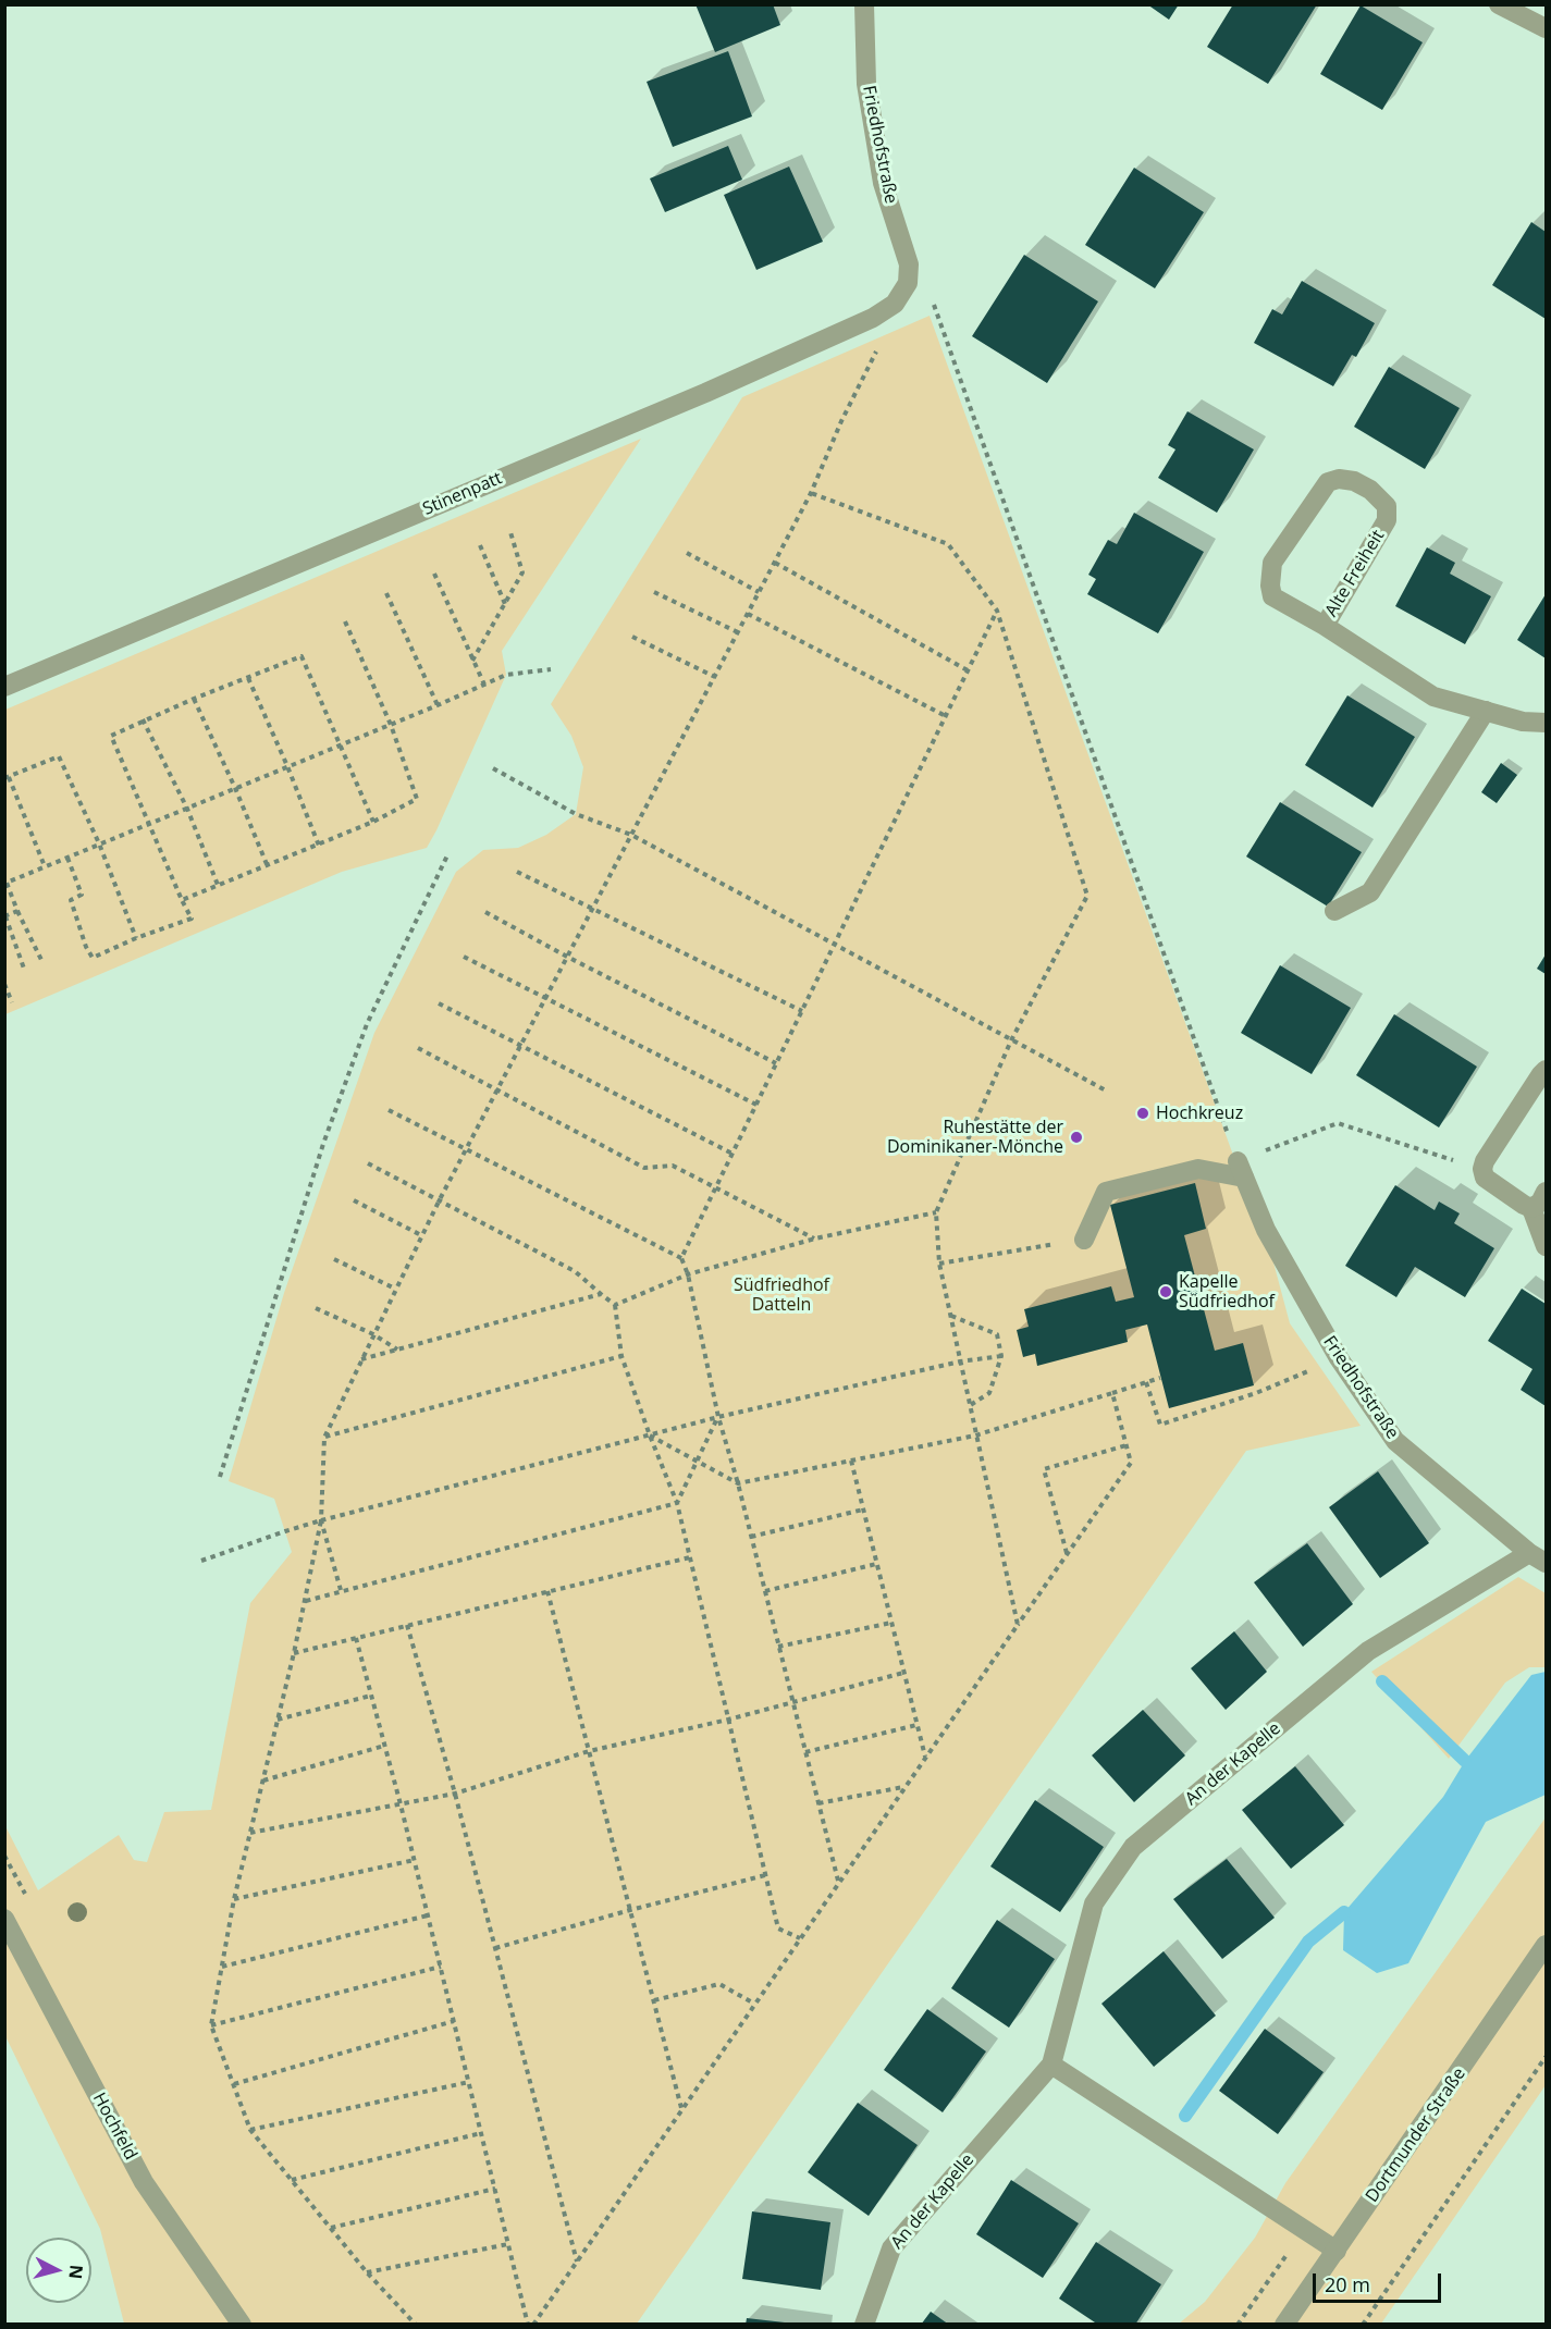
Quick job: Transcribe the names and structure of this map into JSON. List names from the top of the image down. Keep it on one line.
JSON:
{"streets":{"street":["Friedhofstraße","Stinenpatt","Alte Freiheit","An der Kapelle","Hochfeld","Dortmunder Straße"]},"crossings":[["Friedhofstraße","Stinenpatt"],["Friedhofstraße","An der Kapelle"]],"parks":["Südfriedhof Datteln"],"places":["Hochkreuz","Ruhestätte der Dominikaner-Mönche","Kapelle Südfriedhof"],"scale_bar":"20 m","north":"right"}
